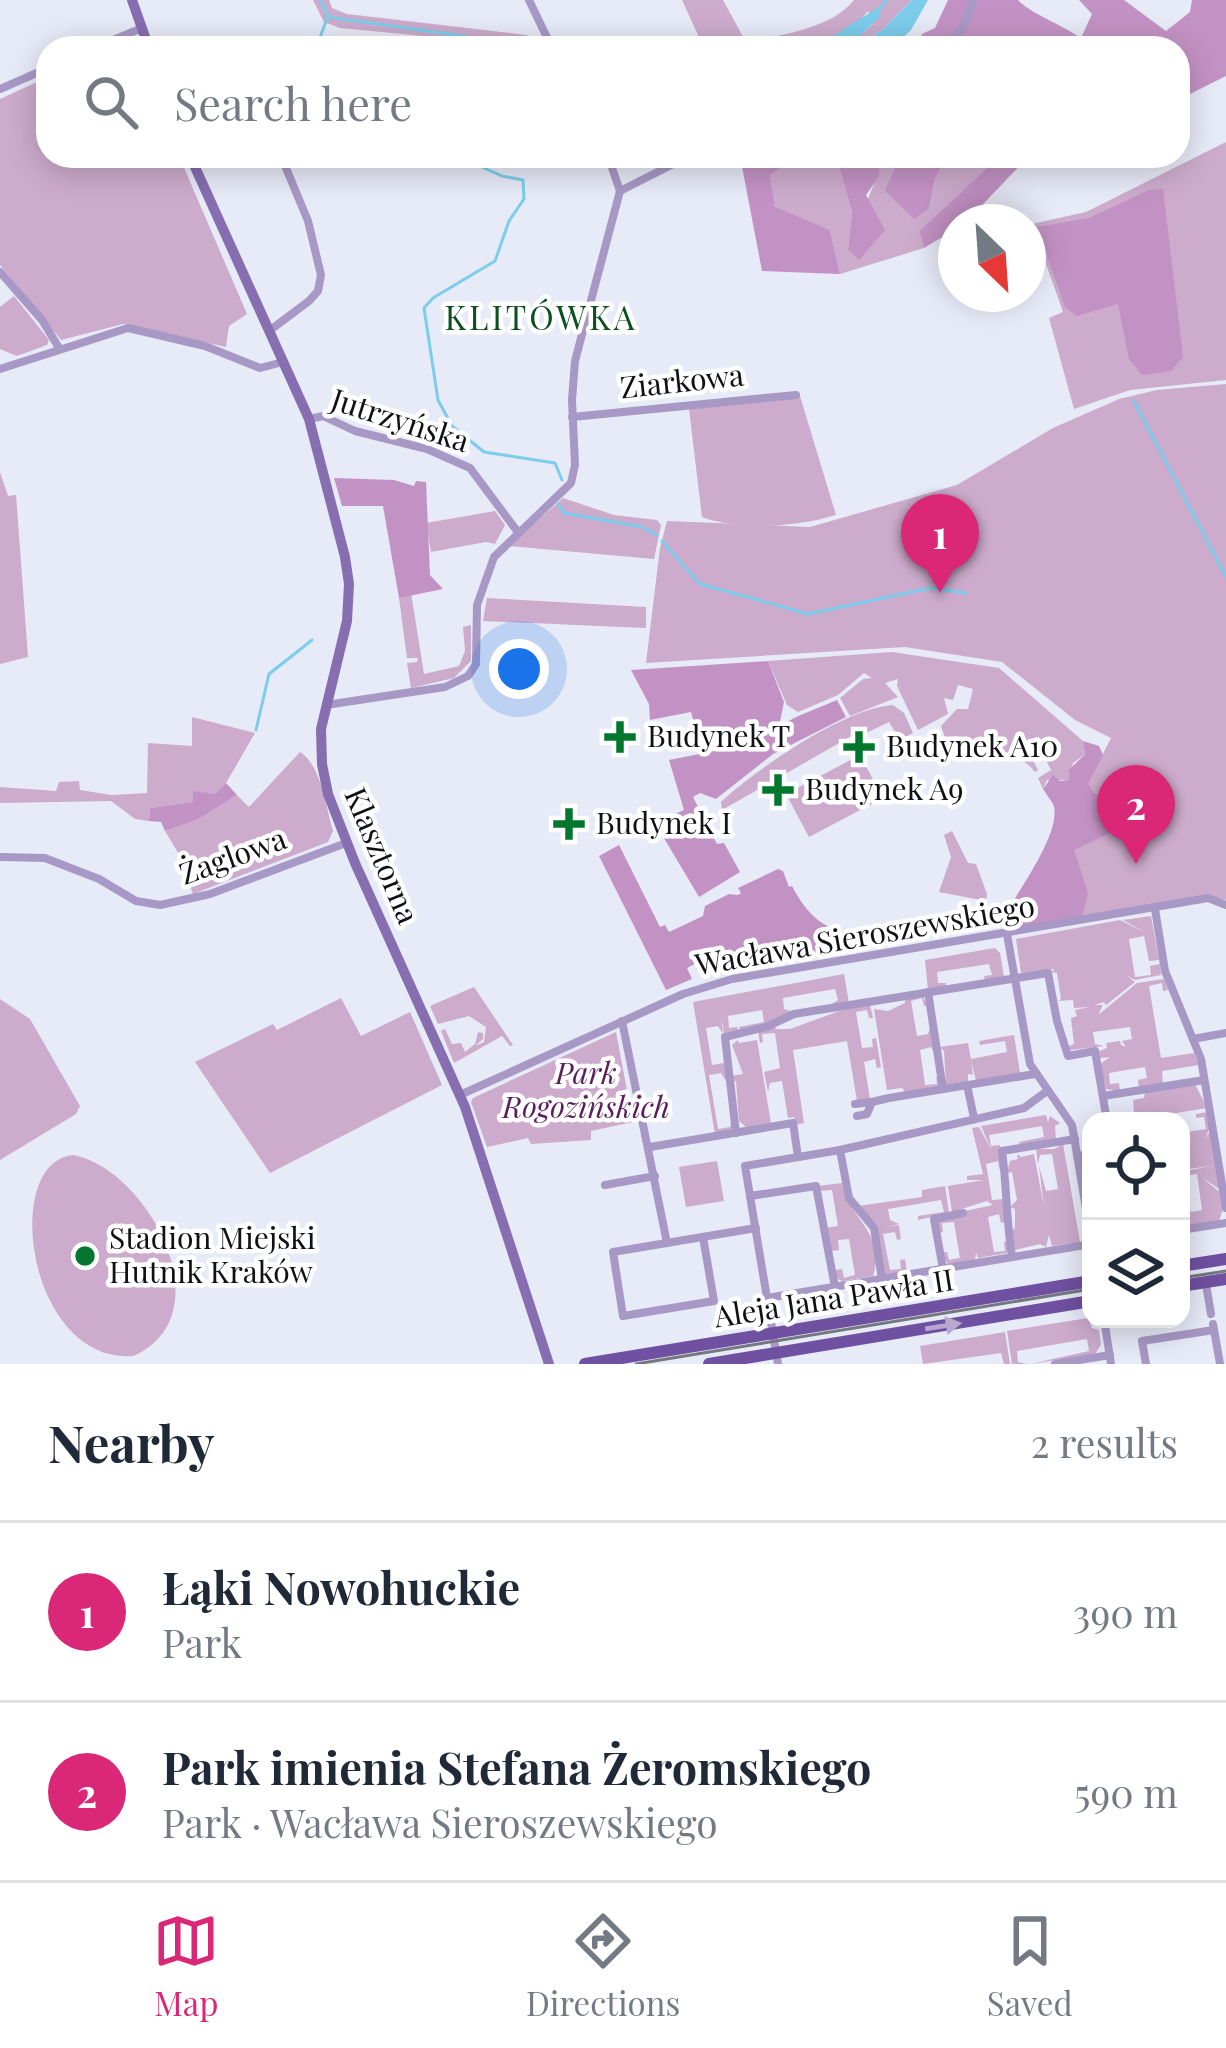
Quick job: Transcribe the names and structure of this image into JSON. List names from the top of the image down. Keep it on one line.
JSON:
{"streets":{"main road":["Aleja Jana Pawła II"],"street":["Ziarkowa","Jutrzyńska","Klasztorna","Żaglowa","Wacława Sieroszewskiego"]},"crossings":[["Jutrzyńska","Klasztorna"],["Klasztorna","Żaglowa"],["Klasztorna","Wacława Sieroszewskiego"]],"districts":["KLITÓWKA"],"parks":["Park Rogozińskich"],"places":{"health":["Budynek T","Budynek A10","Budynek A9","Budynek I"],"other":["Stadion Miejski Hutnik Kraków"]},"north":"bottom right","page":{"search":"Search here","pins":["1","2"],"heading":["Nearby","2 results"],"list":[{"mark":"1","name":"Łąki Nowohuckie","note":"Park","value":"390 m"},{"mark":"2","name":"Park imienia Stefana Żeromskiego","note":"Park · Wacława Sieroszewskiego","value":"590 m"}],"nav":["Map","Directions","Saved"]}}
